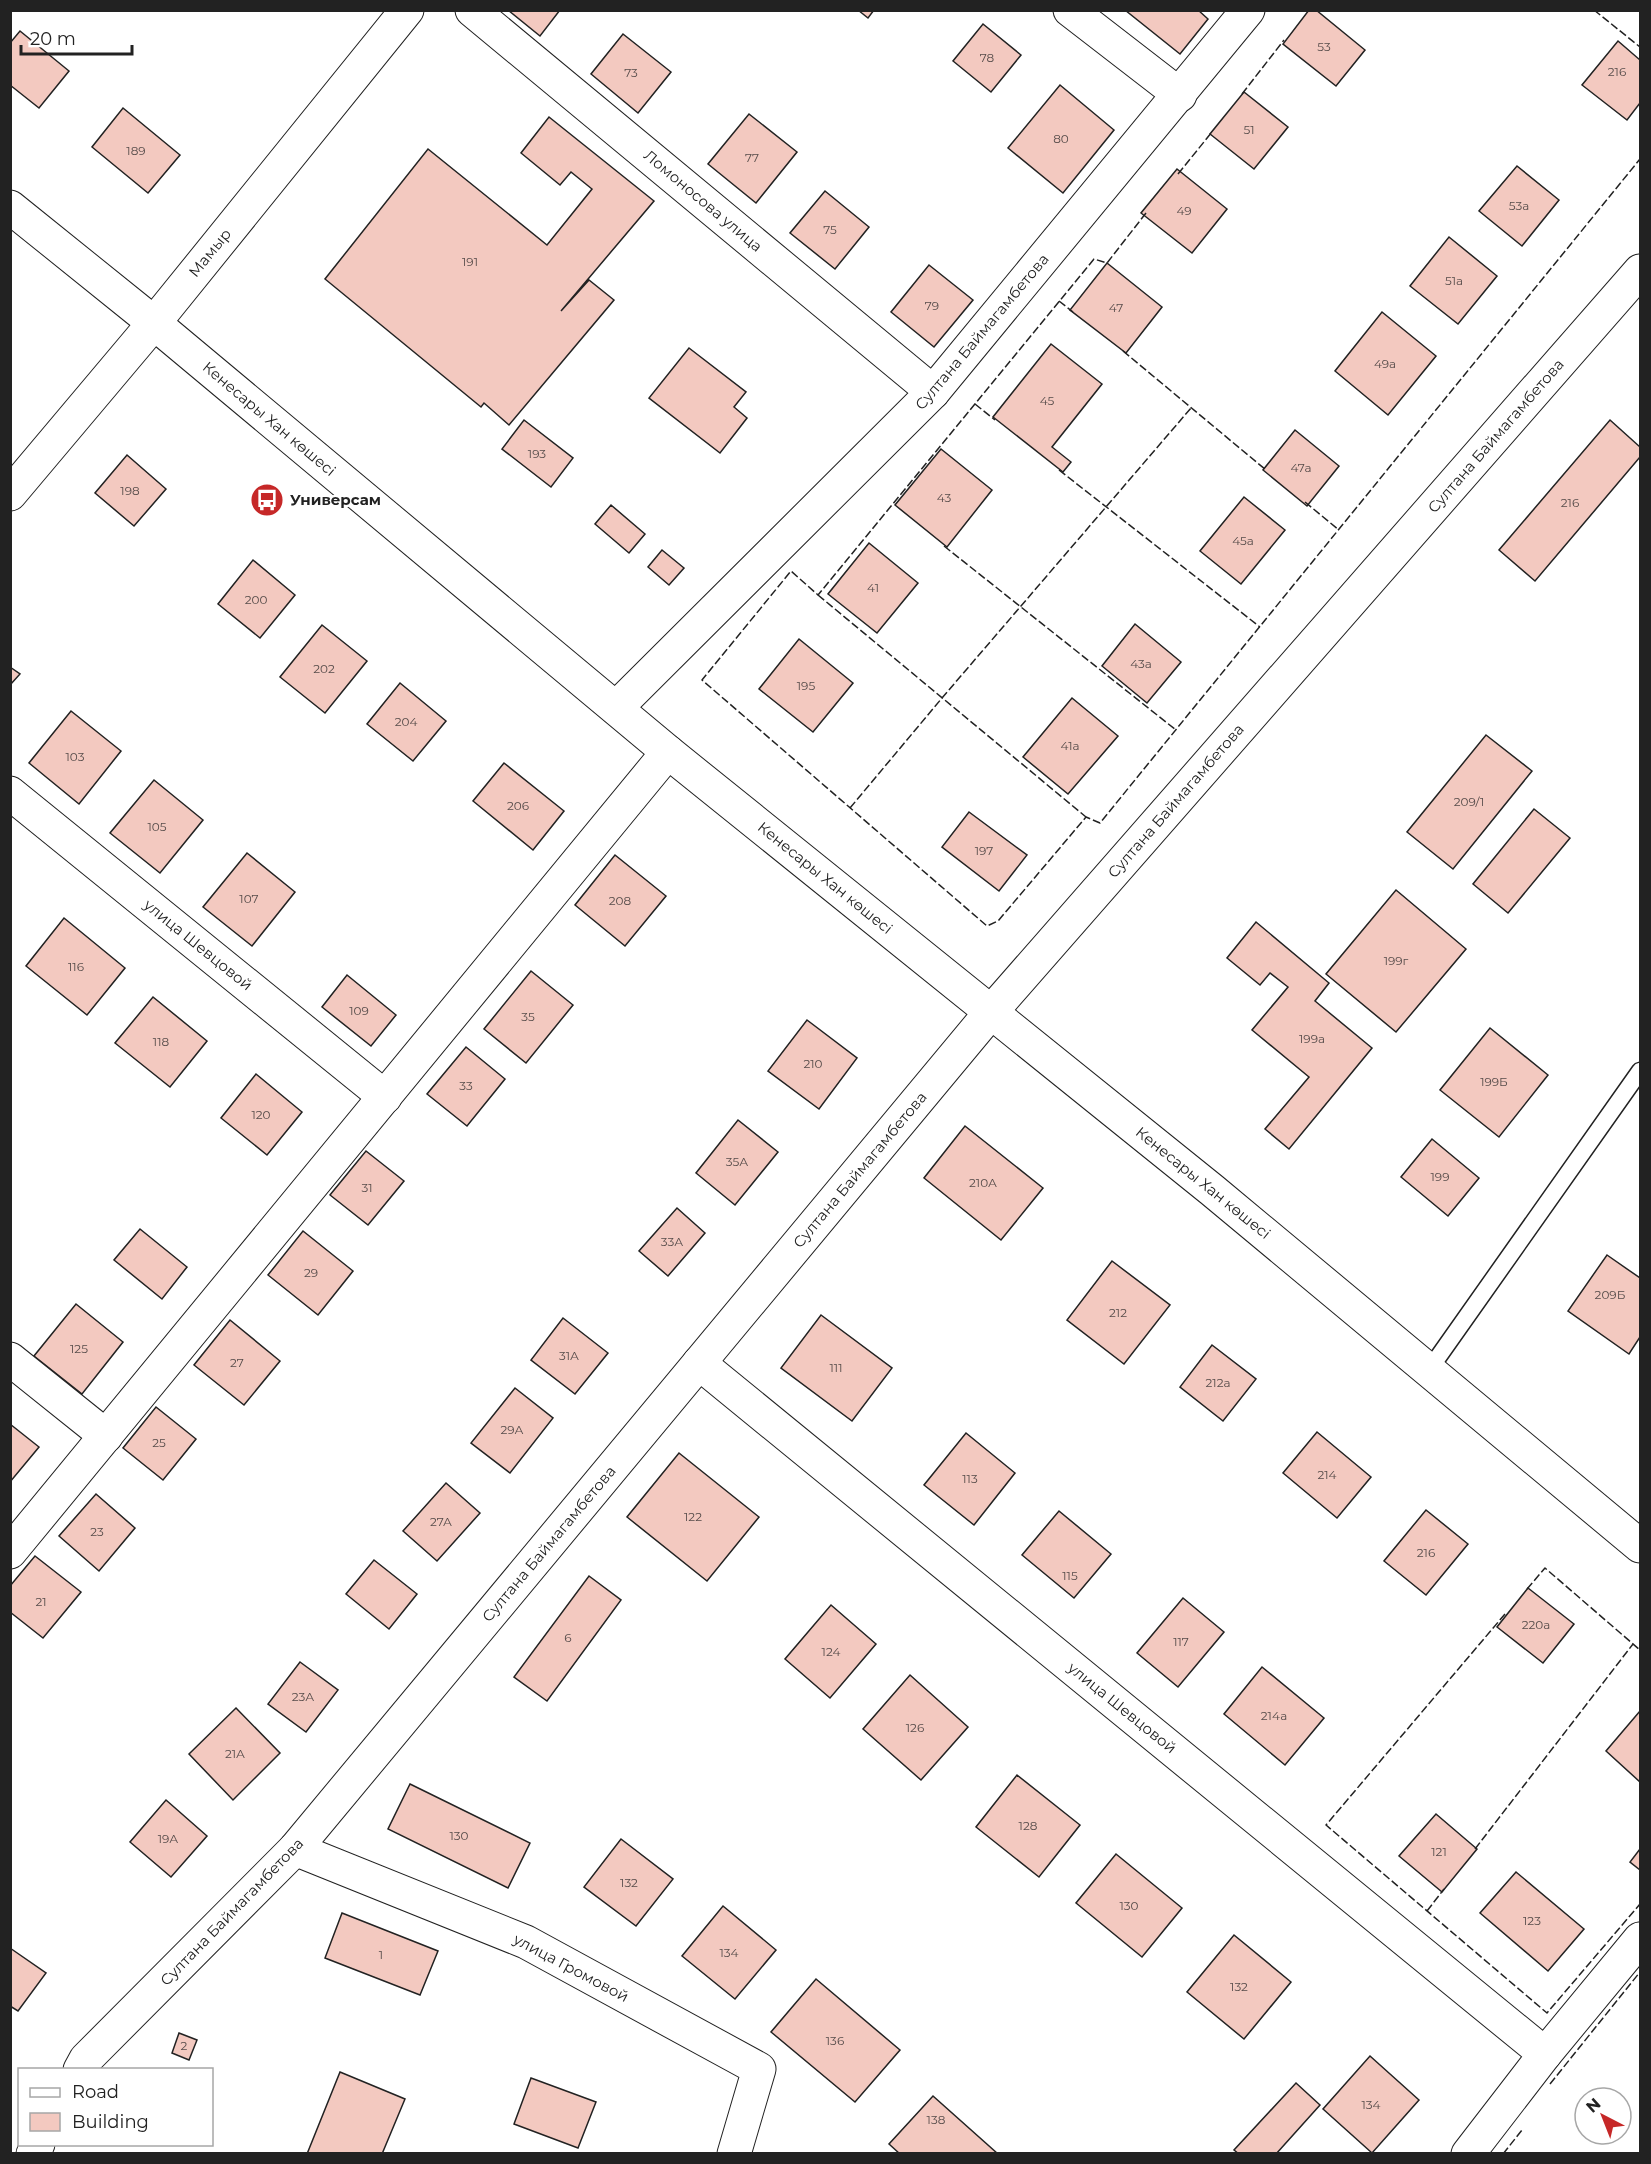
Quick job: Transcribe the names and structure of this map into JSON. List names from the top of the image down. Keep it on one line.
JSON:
{"streets":{"street":["Ломоносова улица","Мамыр","Султана Баймагамбетова","Кенесары Хан көшесі","улица Шевцовой","улица Громовой"]},"crossings":[["Ломоносова улица","Султана Баймагамбетова"],["Мамыр","Кенесары Хан көшесі"],["Султана Баймагамбетова","Кенесары Хан көшесі"],["Султана Баймагамбетова","улица Шевцовой"],["Султана Баймагамбетова","улица Громовой"]],"places":{"bus stop":["Универсам"]},"house_numbers":["53","78","216","73","51","80","189","77","53а","49","75","191","51а","79","47","49а","45","193","47а","198","43","216","45а","41","200","43а","202","195","204","41а","103","209/1","206","105","197","107","208","199г","116","109","35","199а","118","210","199Б","33","120","35А","199","210А","31","33А","29","209Б","212","125","31А","27","111","212а","29А","25","214","113","122","27А","23","216","115","21","220а","6","117","124","23А","214а","126","21А","128","130","19А","121","132","130","123","134","1","132","136","2","134","138"],"legend":["Road","Building"],"scale_bar":"20 m","north":"top left"}
